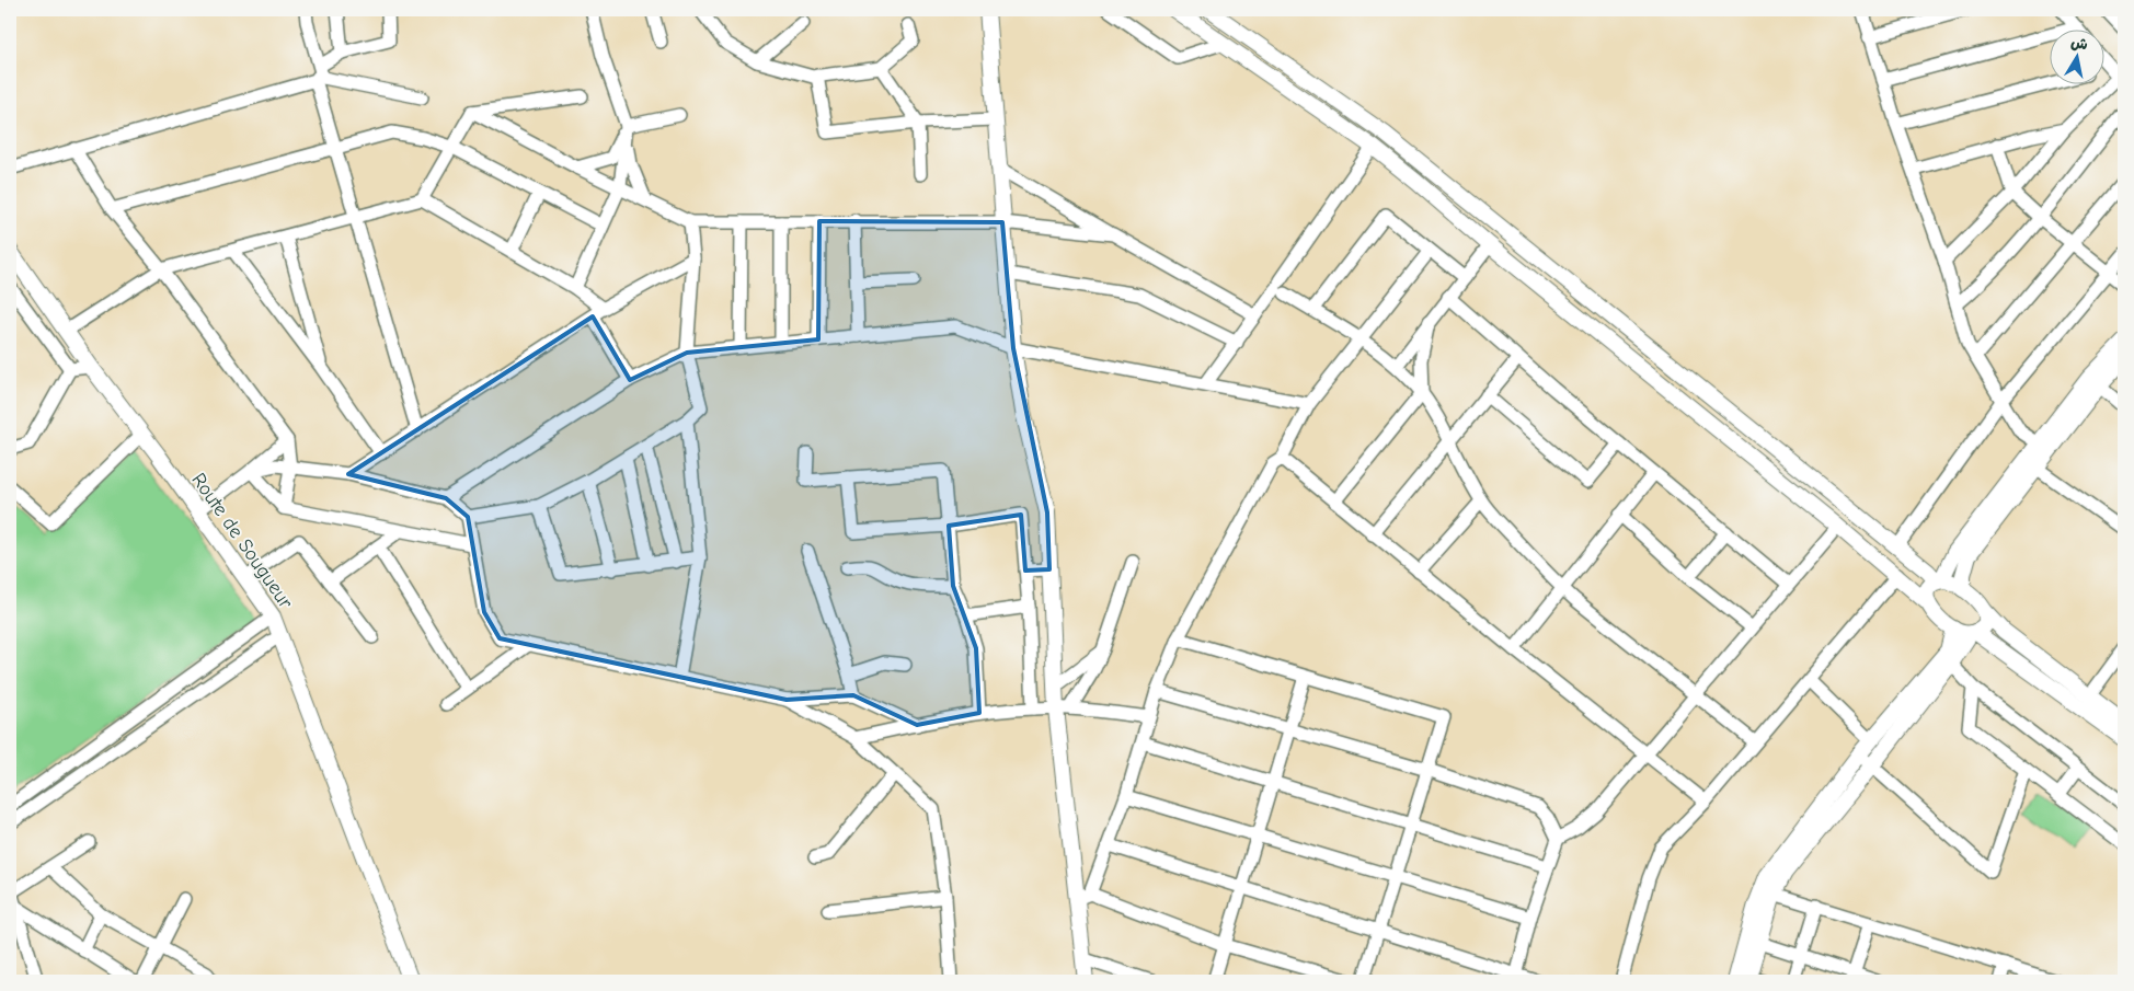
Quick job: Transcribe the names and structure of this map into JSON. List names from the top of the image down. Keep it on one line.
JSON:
{"streets":{"main road":["Route de Sougueur"]},"north":"top"}
